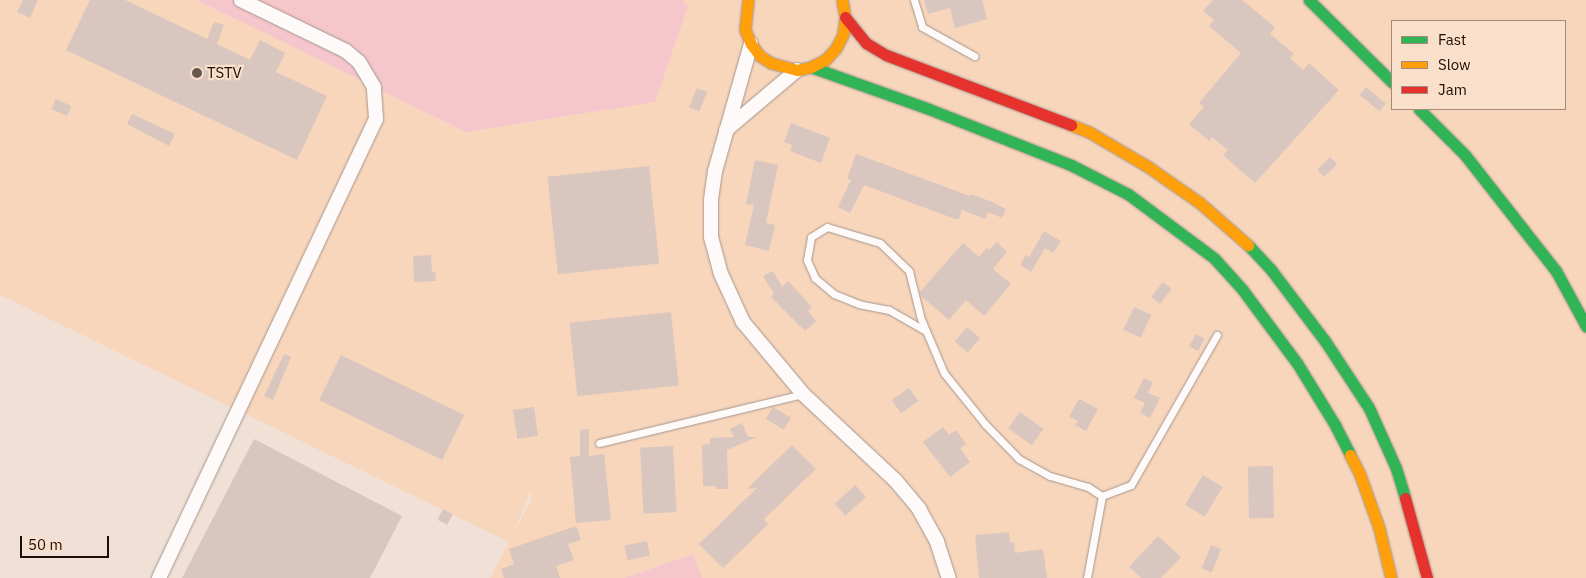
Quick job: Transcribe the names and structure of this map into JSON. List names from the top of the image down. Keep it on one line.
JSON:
{"places":["TSTV"],"legend":["Fast","Slow","Jam"],"scale_bar":"50 m"}
